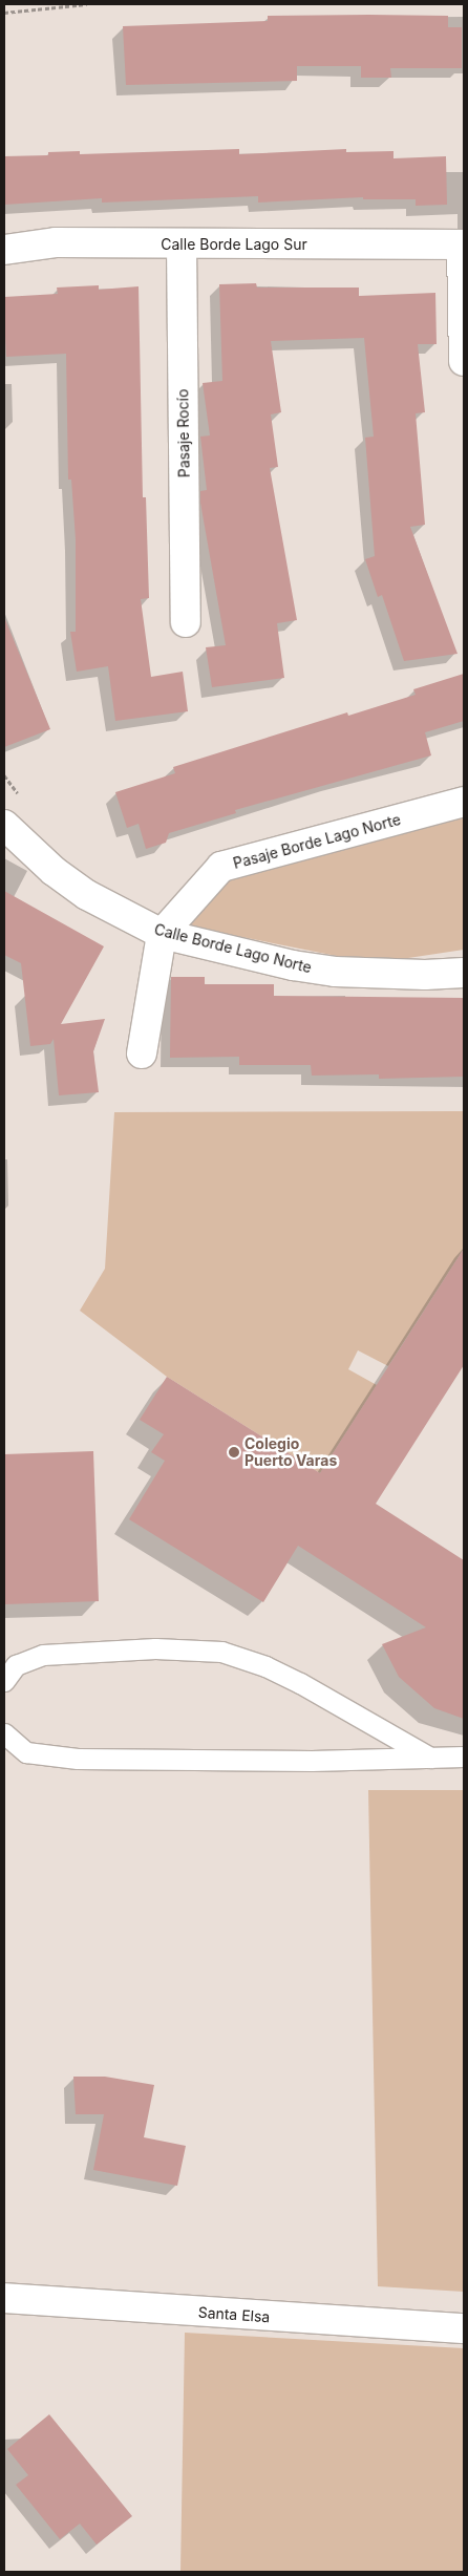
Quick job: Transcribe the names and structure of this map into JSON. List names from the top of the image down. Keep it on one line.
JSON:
{"streets":{"street":["Calle Borde Lago Sur","Pasaje Rocío","Pasaje Borde Lago Norte","Calle Borde Lago Norte","Santa Elsa"]},"crossings":[["Calle Borde Lago Sur","Pasaje Rocío"],["Pasaje Borde Lago Norte","Calle Borde Lago Norte"]],"places":["Colegio Puerto Varas"]}
